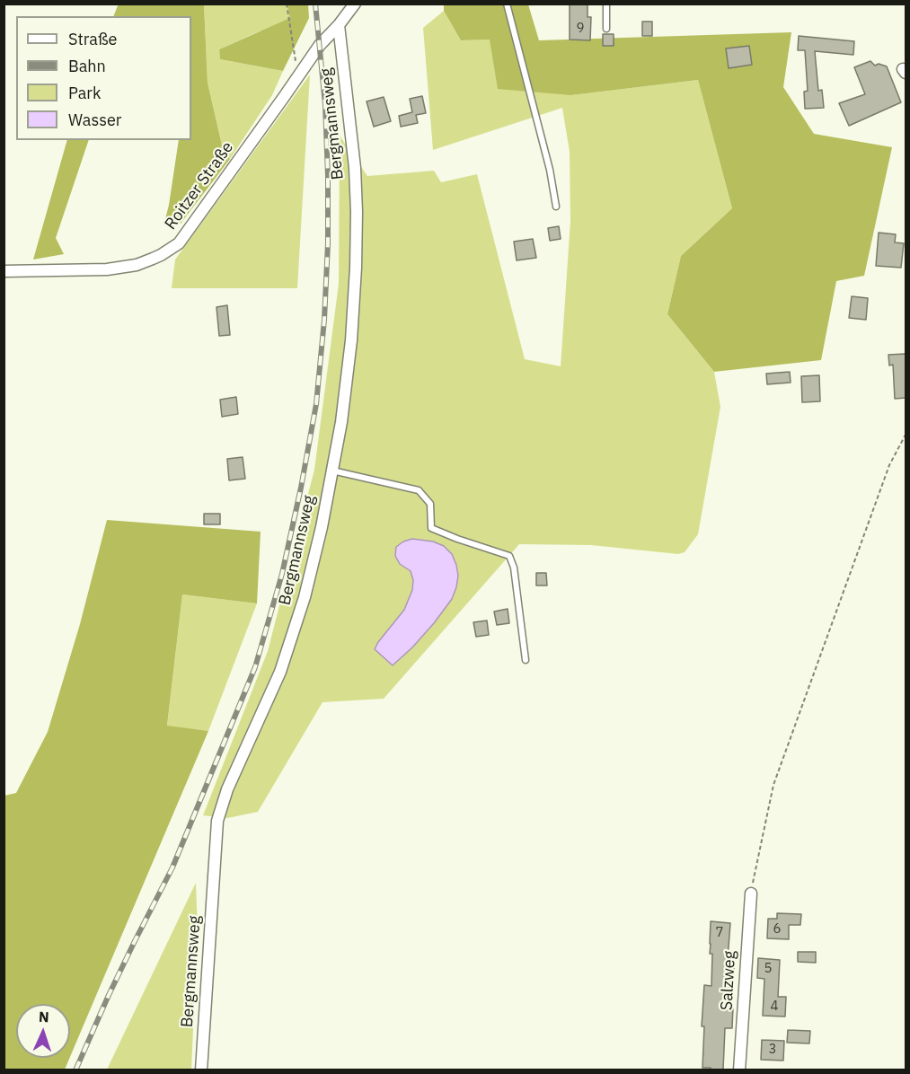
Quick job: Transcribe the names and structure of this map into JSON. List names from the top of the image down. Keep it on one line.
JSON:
{"streets":{"street":["Bergmannsweg","Roitzer Straße","Salzweg"]},"crossings":[["Bergmannsweg","Roitzer Straße"]],"house_numbers":["9","6","7","5","4","3"],"legend":["Straße","Bahn","Park","Wasser"],"north":"top"}
